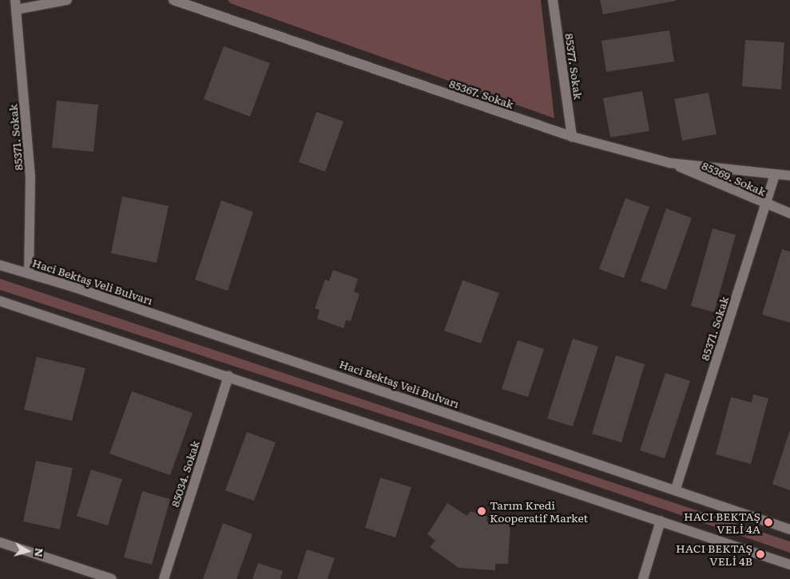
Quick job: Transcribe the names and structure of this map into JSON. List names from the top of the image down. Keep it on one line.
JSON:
{"streets":{"street":["85377. Sokak","85367. Sokak","85371. Sokak","85369. Sokak","Haci Bektaş Veli Bulvarı","85034. Sokak"]},"crossings":[["85377. Sokak","85367. Sokak"],["85367. Sokak","85371. Sokak"],["85367. Sokak","85369. Sokak"],["85371. Sokak","85369. Sokak"],["85371. Sokak","Haci Bektaş Veli Bulvarı"]],"places":["Tarım Kredi Kooperatif Market","HACI BEKTAŞ VELİ 4A","HACI BEKTAŞ VELİ 4B"],"north":"right"}
